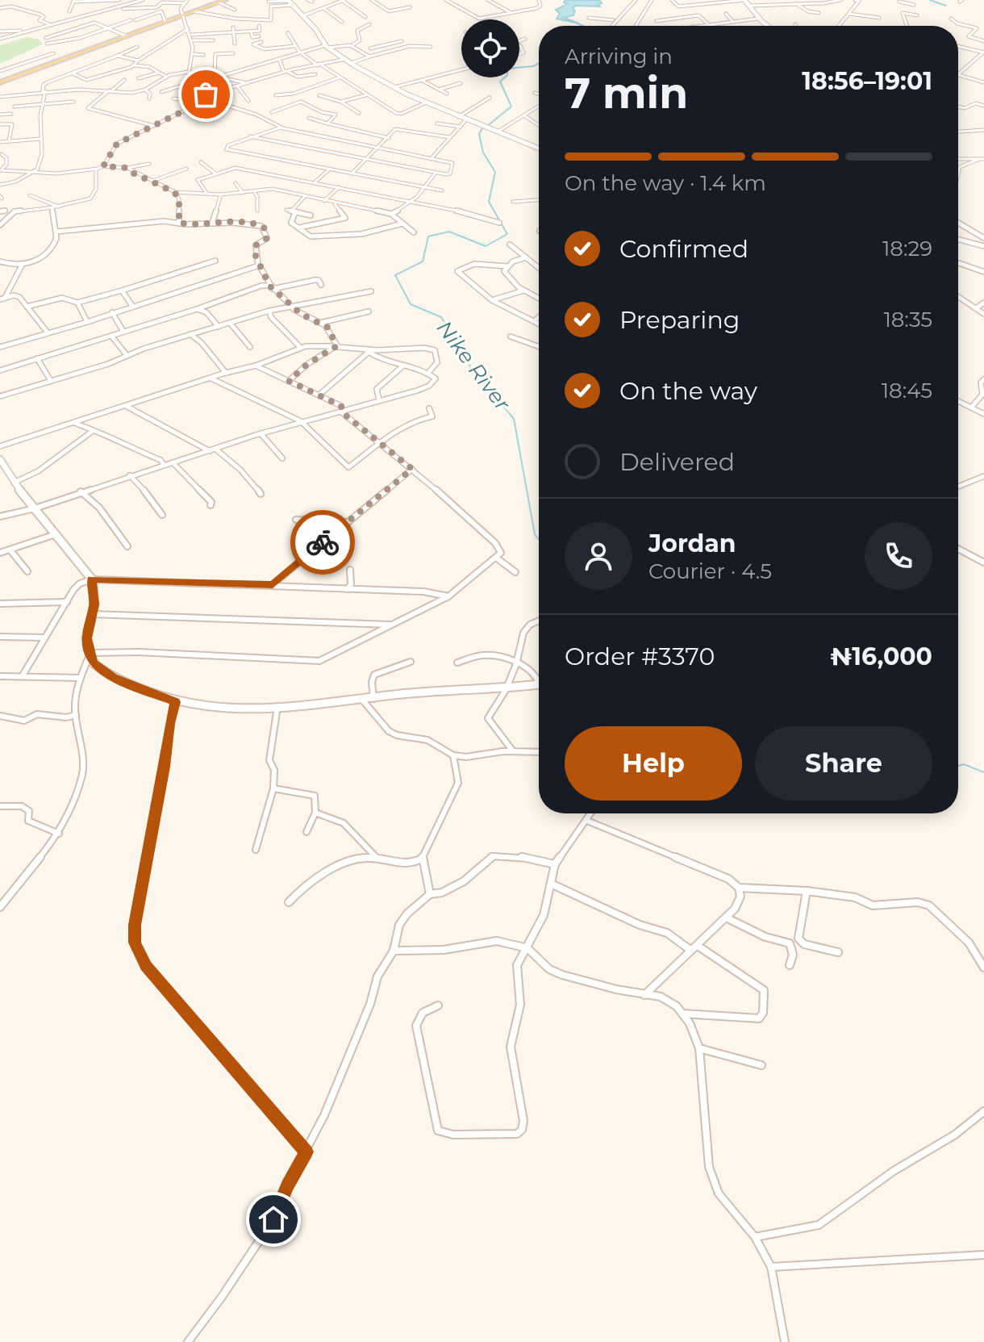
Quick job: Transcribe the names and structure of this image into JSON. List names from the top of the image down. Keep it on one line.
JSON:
{"water":["Nike River"],"page":{"heading":["7 min","Arriving in","18:56–19:01"],"panel":["Jordan","Courier · 4.5","Order #3370","₦16,000"],"bar":"On the way · 1.4 km","list":[["Confirmed","18:29"],["Preparing","18:35"],["On the way","18:45"],"Delivered"],"buttons":["Help","Share"]}}
